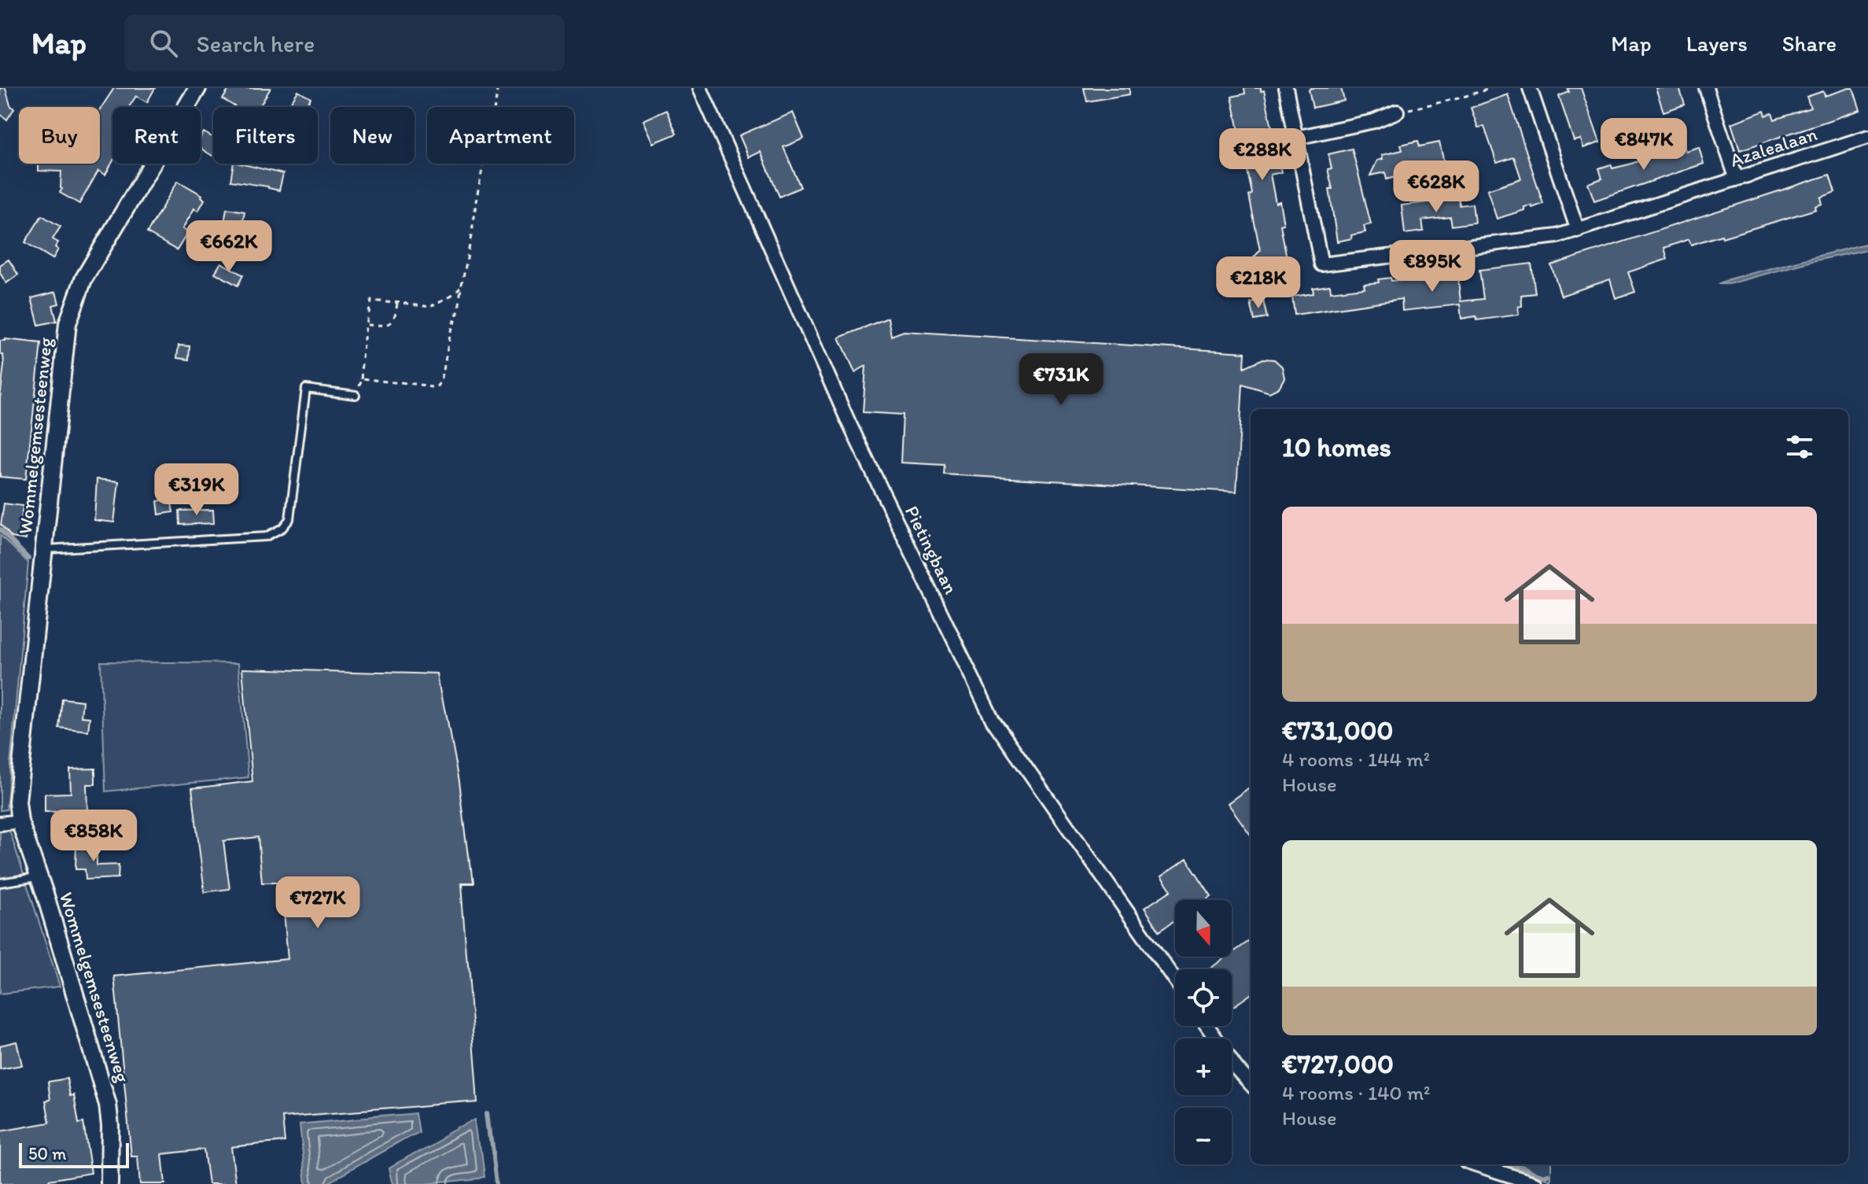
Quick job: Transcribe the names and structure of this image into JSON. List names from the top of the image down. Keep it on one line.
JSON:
{"streets":{"street":["Azalealaan","Wommelgemsesteenweg","Pietingbaan"]},"scale_bar":"50 m","north":"bottom","page":{"header":"Map","search":"Search here","nav":["Map","Layers","Share"],"chip":["Buy","Rent","Filters","New","Apartment"],"price":["€847K","€288K","€628K","€662K","€895K","€218K","€731K","€319K","€858K","€727K"],"heading":"10 homes","list":[{"name":"€731,000","note":"4 rooms · 144 m² · House"},{"name":"€727,000","note":"4 rooms · 140 m² · House"}],"map_buttons":["+","−"],"scale":"50 m"}}
